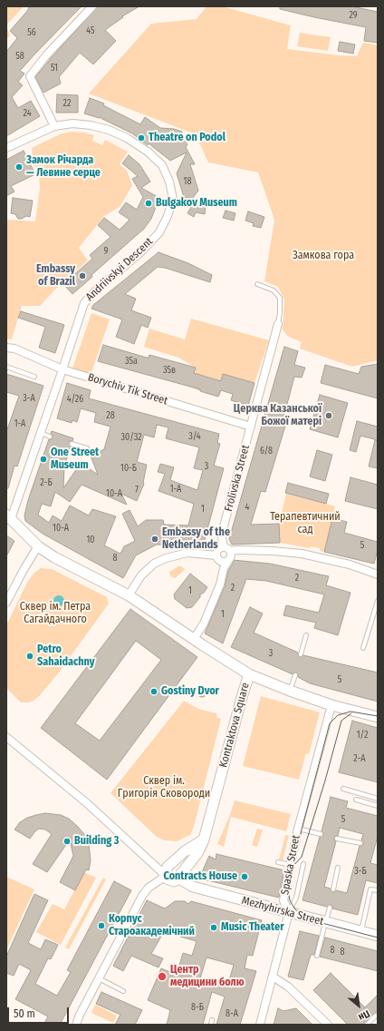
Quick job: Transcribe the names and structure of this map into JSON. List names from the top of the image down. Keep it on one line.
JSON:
{"streets":{"street":["Andriivskyi Descent","Borychiv Tik Street","Frolivska Street","Kontraktova Square","Spaska Street","Mezhyhirska Street"]},"crossings":[["Andriivskyi Descent","Borychiv Tik Street"],["Andriivskyi Descent","Kontraktova Square"],["Borychiv Tik Street","Frolivska Street"],["Kontraktova Square","Mezhyhirska Street"],["Spaska Street","Mezhyhirska Street"]],"parks":["Замкова гора","Терапевтичний сад","Сквер ім. Петра Сагайдачного","Сквер ім. Григорія Сковороди"],"places":["Theatre on Podol","Замок Річарда — Левине серце","Bulgakov Museum","Embassy of Brazil","Церква Казанської Божої матері","One Street Museum","Embassy of the Netherlands","Petro Sahaidachny","Gostiny Dvor","Building 3","Contracts House","Корпус Староакадемічний","Music Theater","Центр медицини болю"],"house_numbers":["29","45","56","58","51","22","24","18","9","35а","35в","3-А","4/26","28","1-А","3/4","30/32","6/8","3","10-Б","2-Б","1-А","7","10-А","4","1","10-А","10","5","8","2","2","1","1","3","5","1/2","2-А","5","3-Б","8","8","8-Б","8-А"],"scale_bar":"50 m","north":"bottom right"}
